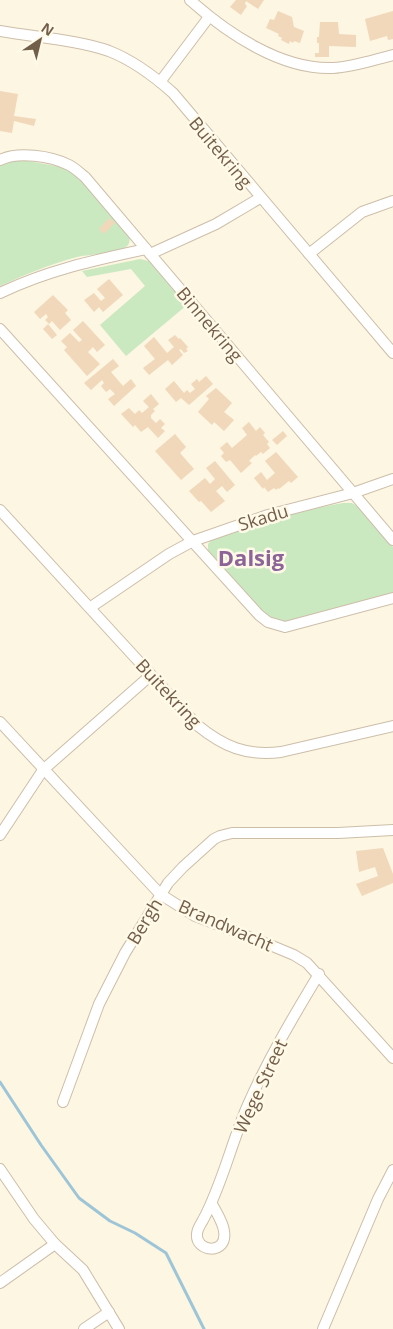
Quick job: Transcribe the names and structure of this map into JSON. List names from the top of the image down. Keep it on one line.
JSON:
{"streets":{"street":["Buitekring","Binnekring","Skadu","Bergh","Brandwacht","Wege Street"]},"crossings":[["Buitekring","Skadu"],["Binnekring","Skadu"],["Bergh","Brandwacht"],["Brandwacht","Wege Street"]],"districts":["Dalsig"],"north":"top right"}
